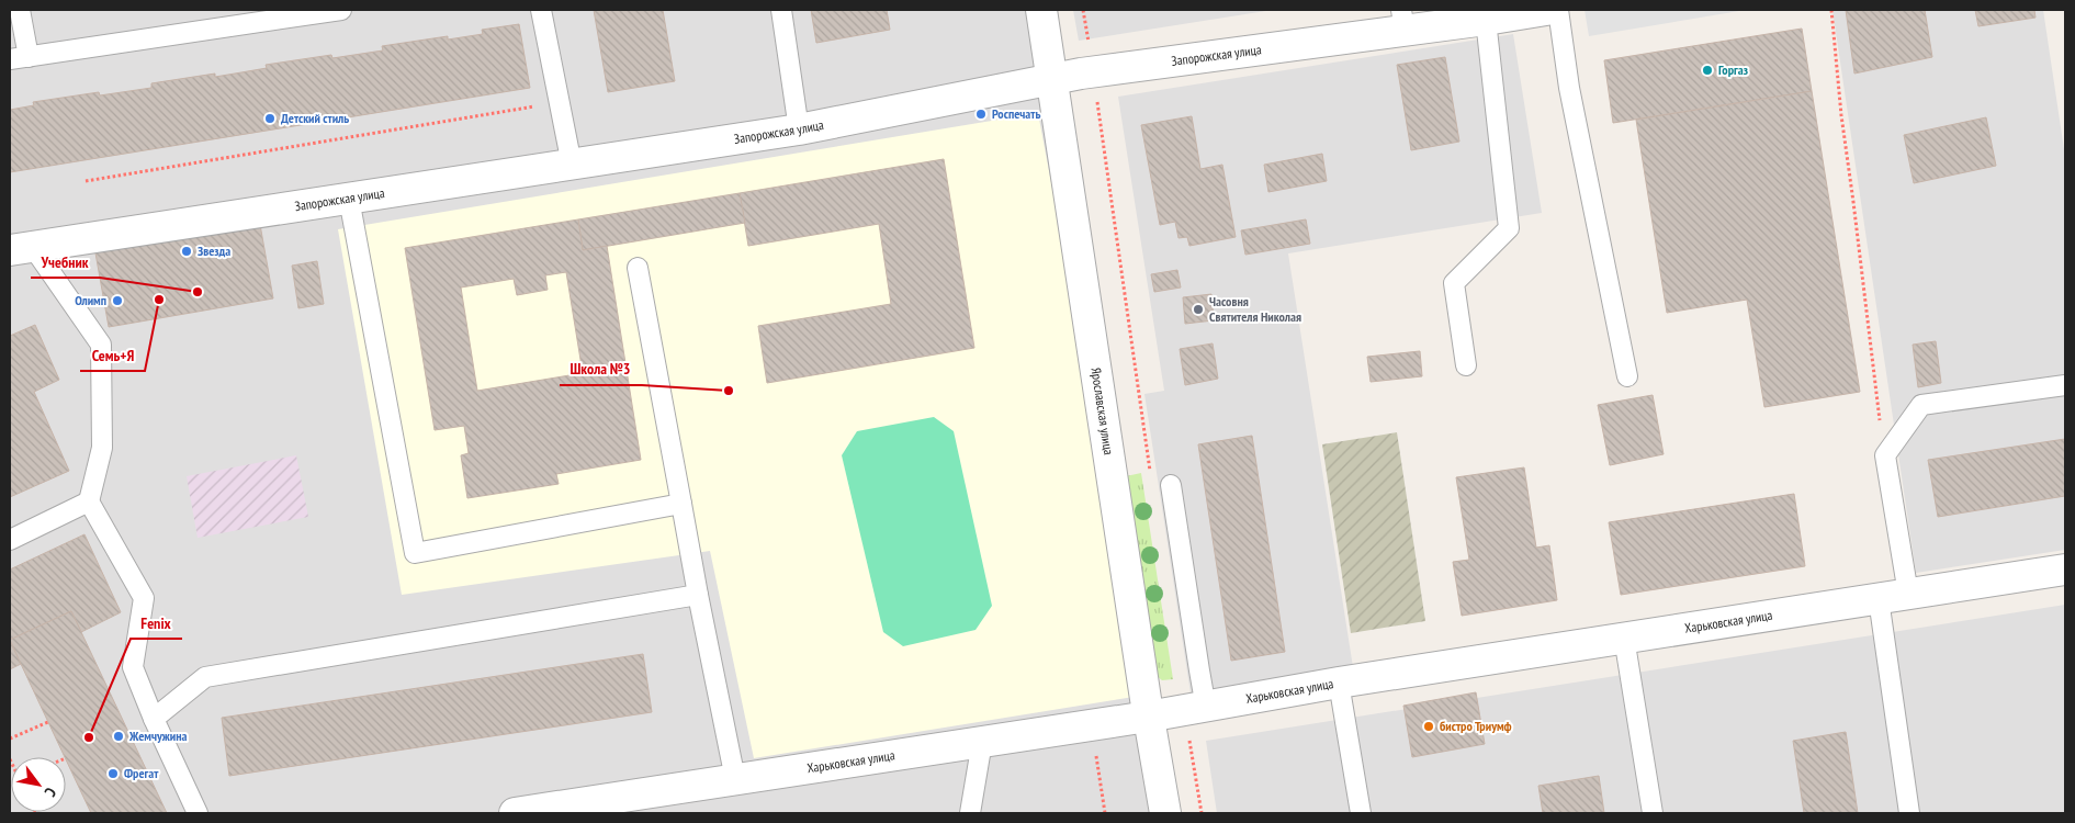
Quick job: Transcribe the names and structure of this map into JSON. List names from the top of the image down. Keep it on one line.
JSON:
{"streets":{"street":["Запорожская улица","Ярославская улица","Харьковская улица"]},"crossings":[["Запорожская улица","Ярославская улица"],["Ярославская улица","Харьковская улица"]],"places":["Горгаз","Роспечать","Детский стиль","Звезда","Учебник","Семь+Я","Олимп","Часовня Святителя Николая","Школа №3","бистро Триумф","Жемчужина","Fenix","Фрегат"],"north":"bottom right"}
